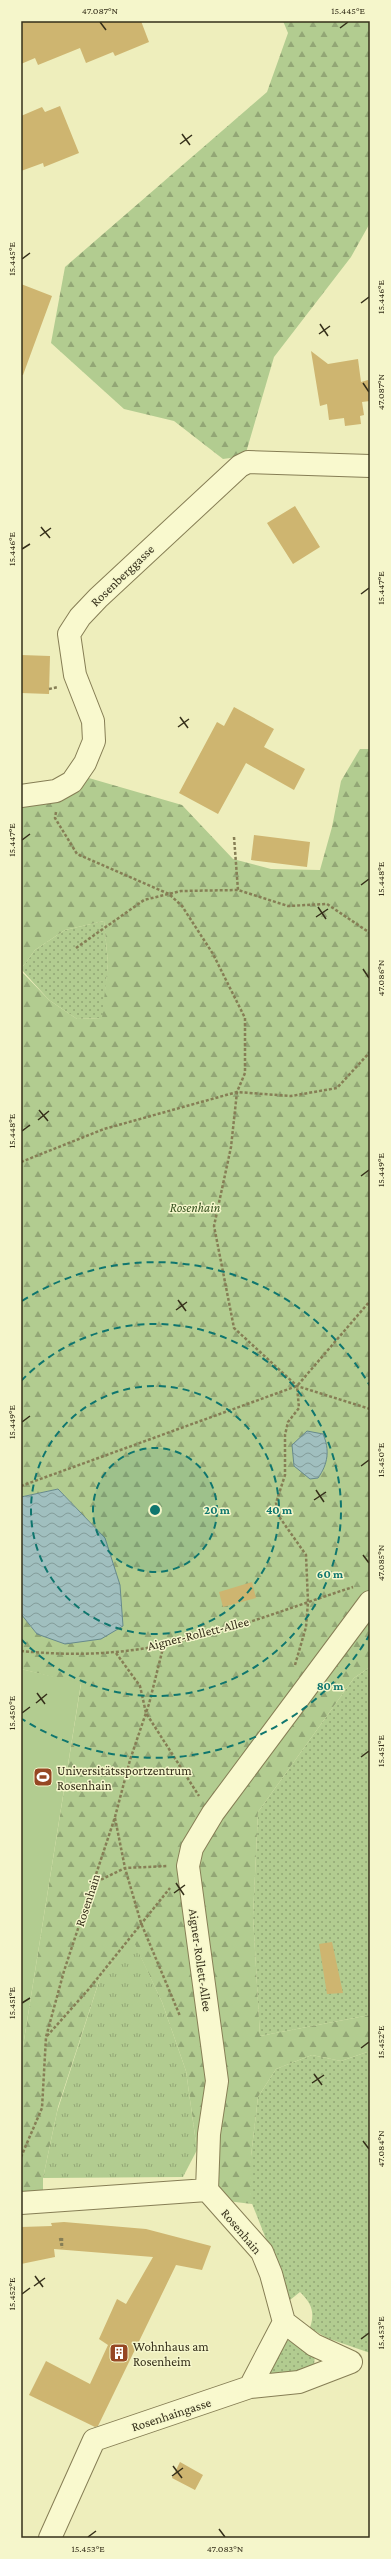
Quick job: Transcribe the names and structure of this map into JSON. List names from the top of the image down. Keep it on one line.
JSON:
{"streets":{"street":["Rosenberggasse","Aigner-Rollett-Allee","Rosenhain","Rosenhaingasse"]},"crossings":[["Aigner-Rollett-Allee","Rosenhain"],["Rosenhain","Rosenhaingasse"]],"parks":["Rosenhain"],"places":{"sports":["Universitätssportzentrum Rosenhain"],"building":["Wohnhaus am Rosenheim"]},"coordinates":["47.087°N","15.445°E","15.446°E","15.447°E","15.448°E","47.086°N","15.449°E","15.450°E","47.085°N","15.451°E","15.452°E","47.084°N","15.453°E","47.083°N"],"rings":["20 m","40 m","60 m","80 m"]}
